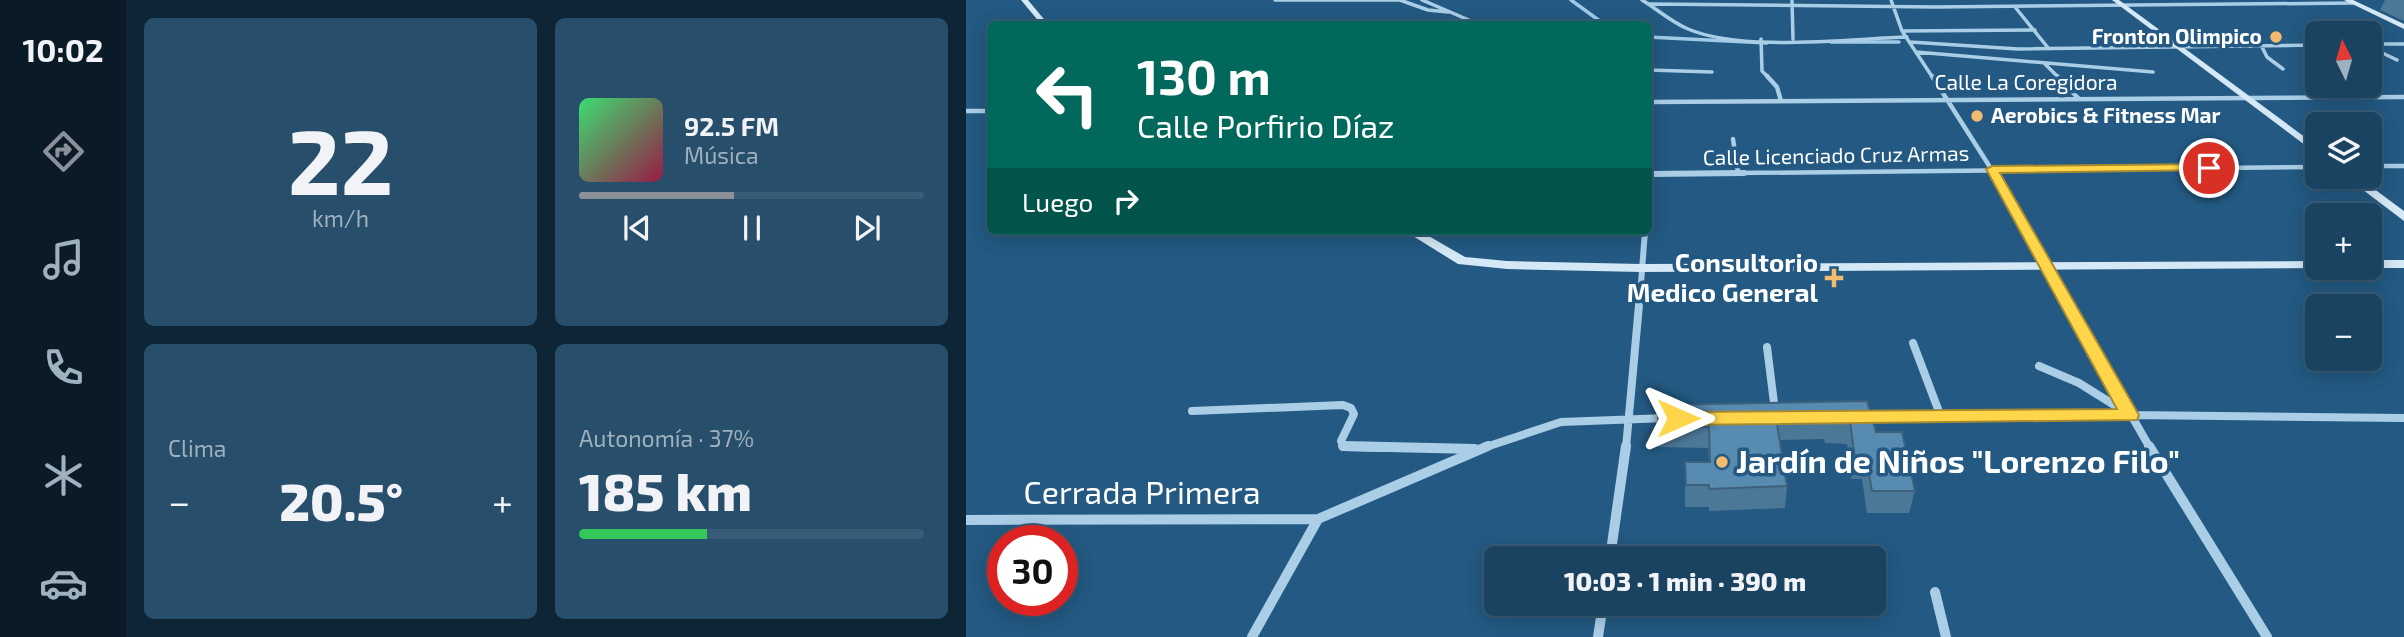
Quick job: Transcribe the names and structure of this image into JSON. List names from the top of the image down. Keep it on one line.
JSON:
{"streets":{"street":["Calle La Coregidora","Calle Licenciado Cruz Armas","Cerrada Primera"]},"places":{"other":["Fronton Olimpico","Aerobics & Fitness Mar","Jardín de Niños \"Lorenzo Filo\""],"health":["Consultorio Medico General"]},"north":"top","page":{"tabs":"10:02","tile":[["22","km/h"],"Clima",["Autonomía · 37%","185 km"]],"map_buttons":["+","−"],"turn":["130 m","Calle Porfirio Díaz"],"song":["92.5 FM","Música"],"then":"Luego","heat":["−","20.5°","+"],"limit":"30","trip":"10:03 · 1 min · 390 m"}}
